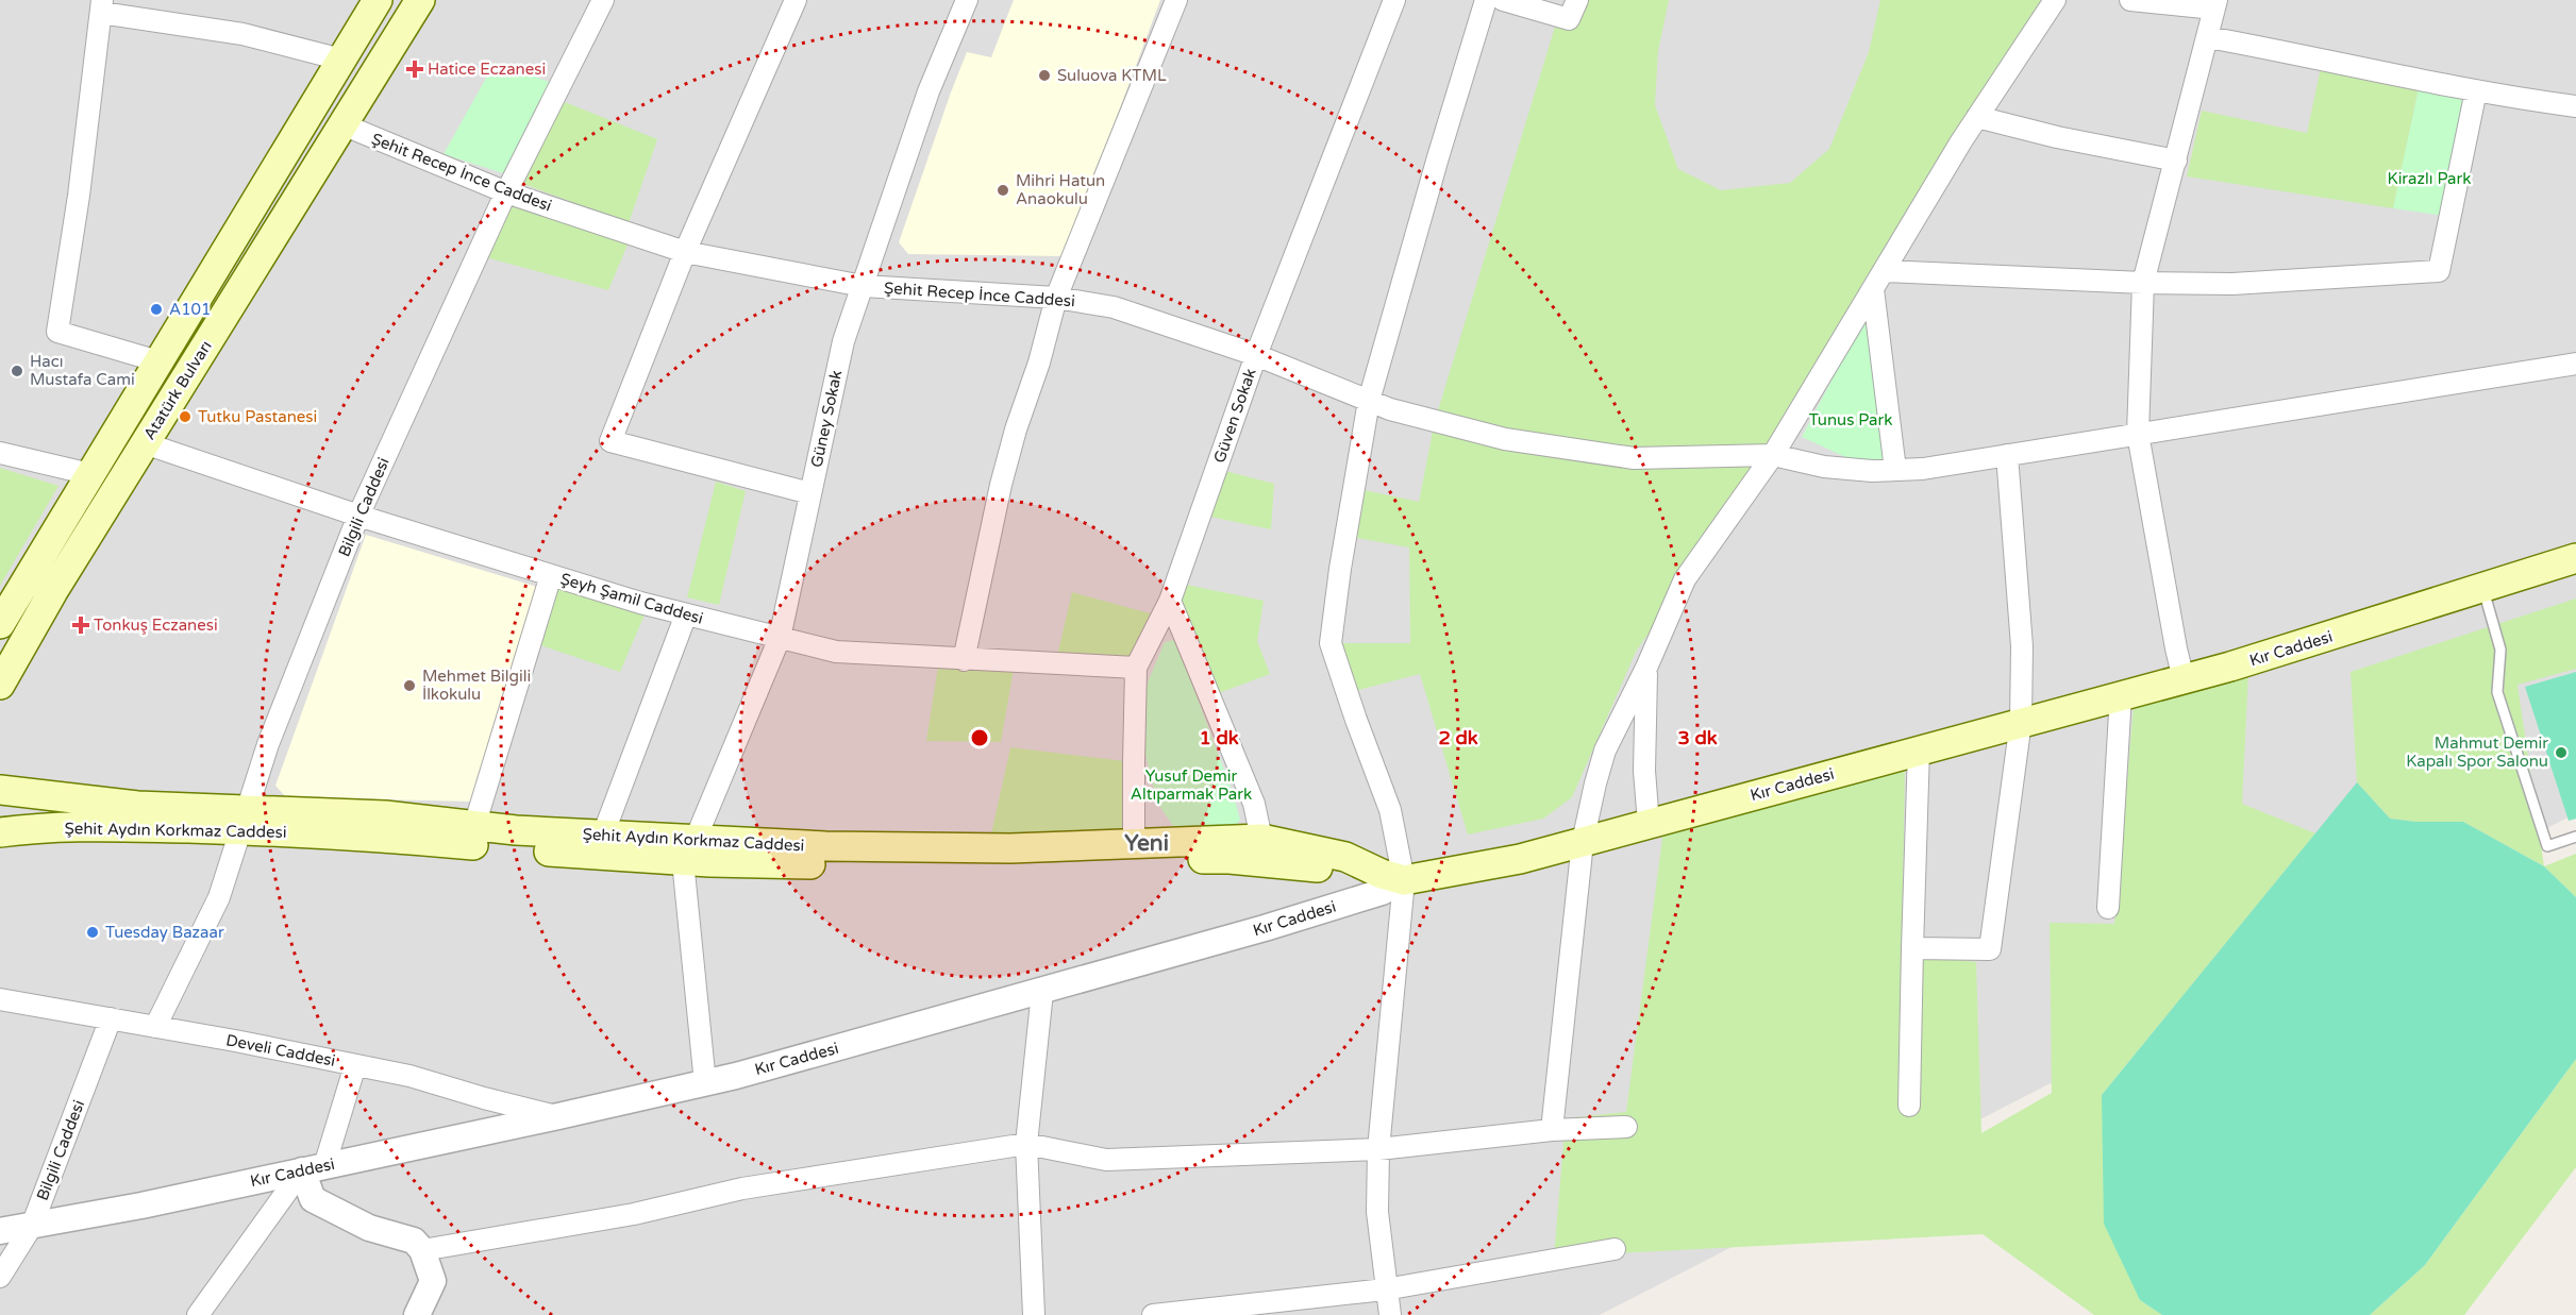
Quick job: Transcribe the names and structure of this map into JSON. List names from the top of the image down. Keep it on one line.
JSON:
{"streets":{"main road":["Atatürk Bulvarı","Kır Caddesi","Şehit Aydın Korkmaz Caddesi"],"street":["Şehit Recep İnce Caddesi","Güven Sokak","Güney Sokak","Bilgili Caddesi","Şeyh Şamil Caddesi","Develi Caddesi"]},"crossings":[["Şehit Recep İnce Caddesi","Atatürk Bulvarı"],["Şehit Recep İnce Caddesi","Güven Sokak"],["Şehit Recep İnce Caddesi","Güney Sokak"],["Şehit Recep İnce Caddesi","Bilgili Caddesi"],["Atatürk Bulvarı","Şeyh Şamil Caddesi"],["Güven Sokak","Şeyh Şamil Caddesi"],["Güven Sokak","Şehit Aydın Korkmaz Caddesi"],["Güney Sokak","Şeyh Şamil Caddesi"],["Güney Sokak","Şehit Aydın Korkmaz Caddesi"],["Bilgili Caddesi","Şeyh Şamil Caddesi"],["Bilgili Caddesi","Kır Caddesi"],["Bilgili Caddesi","Şehit Aydın Korkmaz Caddesi"],["Bilgili Caddesi","Develi Caddesi"],["Kır Caddesi","Şehit Aydın Korkmaz Caddesi"],["Kır Caddesi","Develi Caddesi"]],"districts":["Yeni"],"parks":["Kirazlı Park","Tunus Park","Yusuf Demir Altıparmak Park"],"places":{"health":["Hatice Eczanesi","Tonkuş Eczanesi"],"other":["Suluova KTML","Mihri Hatun Anaokulu","A101","Hacı Mustafa Cami","Tutku Pastanesi","Mehmet Bilgili İlkokulu","Mahmut Demir Kapalı Spor Salonu","Tuesday Bazaar"]},"rings":["1 dk","2 dk","3 dk"]}
